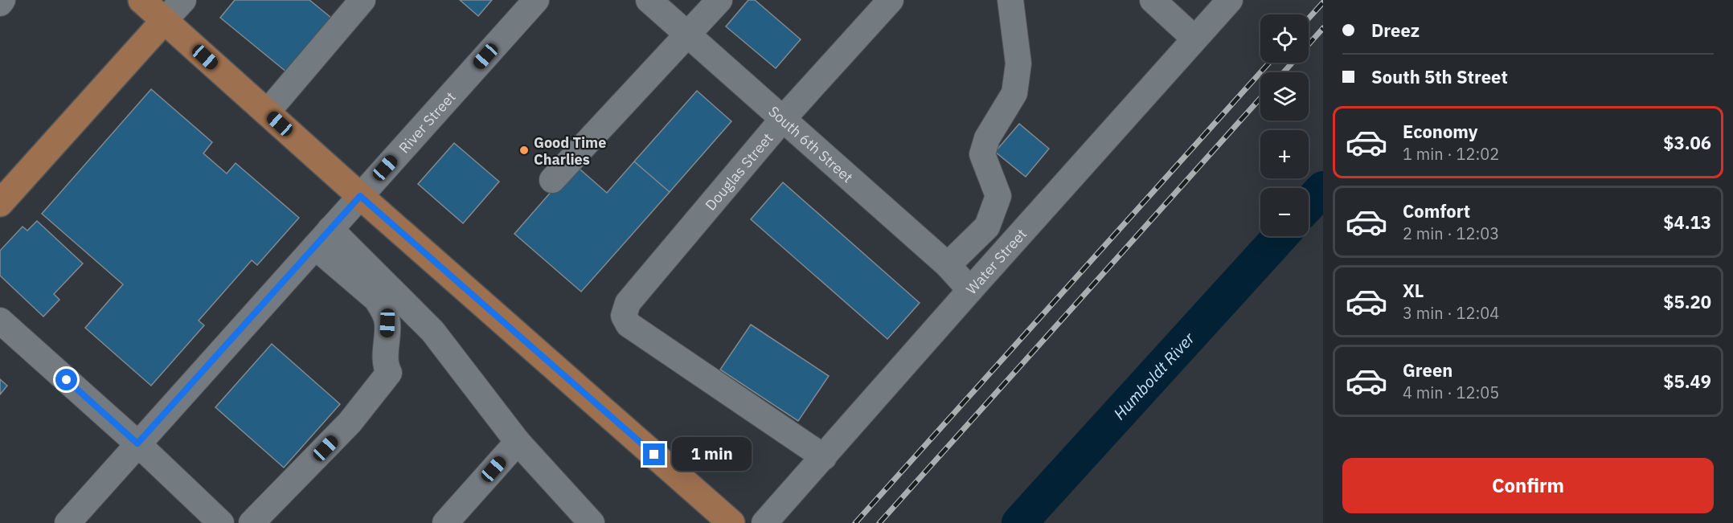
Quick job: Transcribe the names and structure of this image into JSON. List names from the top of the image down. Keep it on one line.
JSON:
{"streets":{"street":["River Street","South 6th Street","Douglas Street","Water Street"]},"crossings":[["South 6th Street","Douglas Street"],["South 6th Street","Water Street"],["Douglas Street","Water Street"]],"water":["Humboldt River"],"places":["Good Time Charlies"],"page":{"banner":["Dreez","South 5th Street"],"map_buttons":["+","−"],"list":[{"name":"Economy","note":"1 min · 12:02","value":"$3.06"},{"name":"Comfort","note":"2 min · 12:03","value":"$4.13"},{"name":"XL","note":"3 min · 12:04","value":"$5.20"},{"name":"Green","note":"4 min · 12:05","value":"$5.49"}],"bubble":"1 min","buttons":"Confirm"}}
